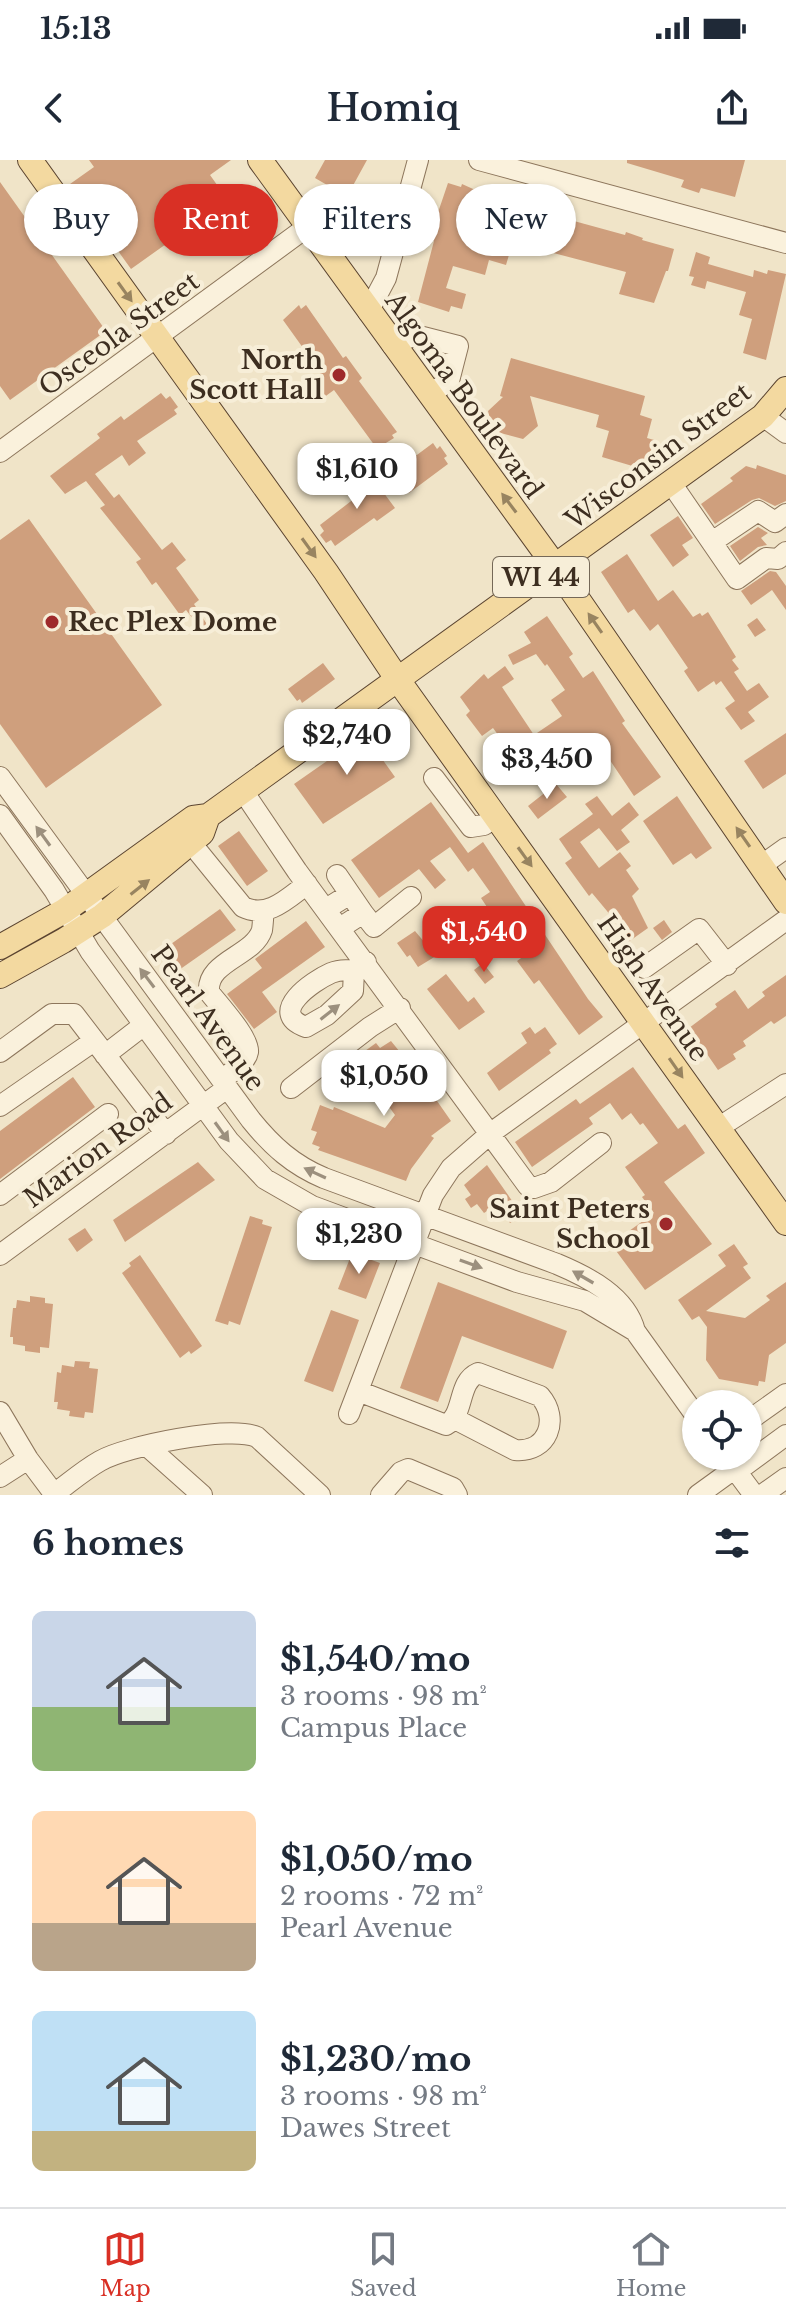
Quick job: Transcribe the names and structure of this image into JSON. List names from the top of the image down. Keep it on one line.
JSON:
{"streets":{"main road":["Algoma Boulevard","Wisconsin Street","WI 44","High Avenue"],"street":["Osceola Street","Pearl Avenue","Marion Road"]},"crossings":[["Osceola Street","High Avenue"],["Algoma Boulevard","Wisconsin Street"],["Wisconsin Street","High Avenue"],["Wisconsin Street","Pearl Avenue"],["Pearl Avenue","Marion Road"]],"one_way":["Algoma Boulevard","High Avenue"],"places":["North Scott Hall","Rec Plex Dome","Saint Peters School"],"page":{"status":"15:13","header":"Homiq","chip":["Buy","Rent","Filters","New"],"price":["$1,610","$2,740","$3,450","$1,540","$1,050","$1,230"],"heading":"6 homes","list":[{"name":"$1,540/mo","note":"3 rooms · 98 m² · Campus Place"},{"name":"$1,050/mo","note":"2 rooms · 72 m² · Pearl Avenue"},{"name":"$1,230/mo","note":"3 rooms · 98 m² · Dawes Street"}],"tabs":["Map","Saved","Home"]}}
